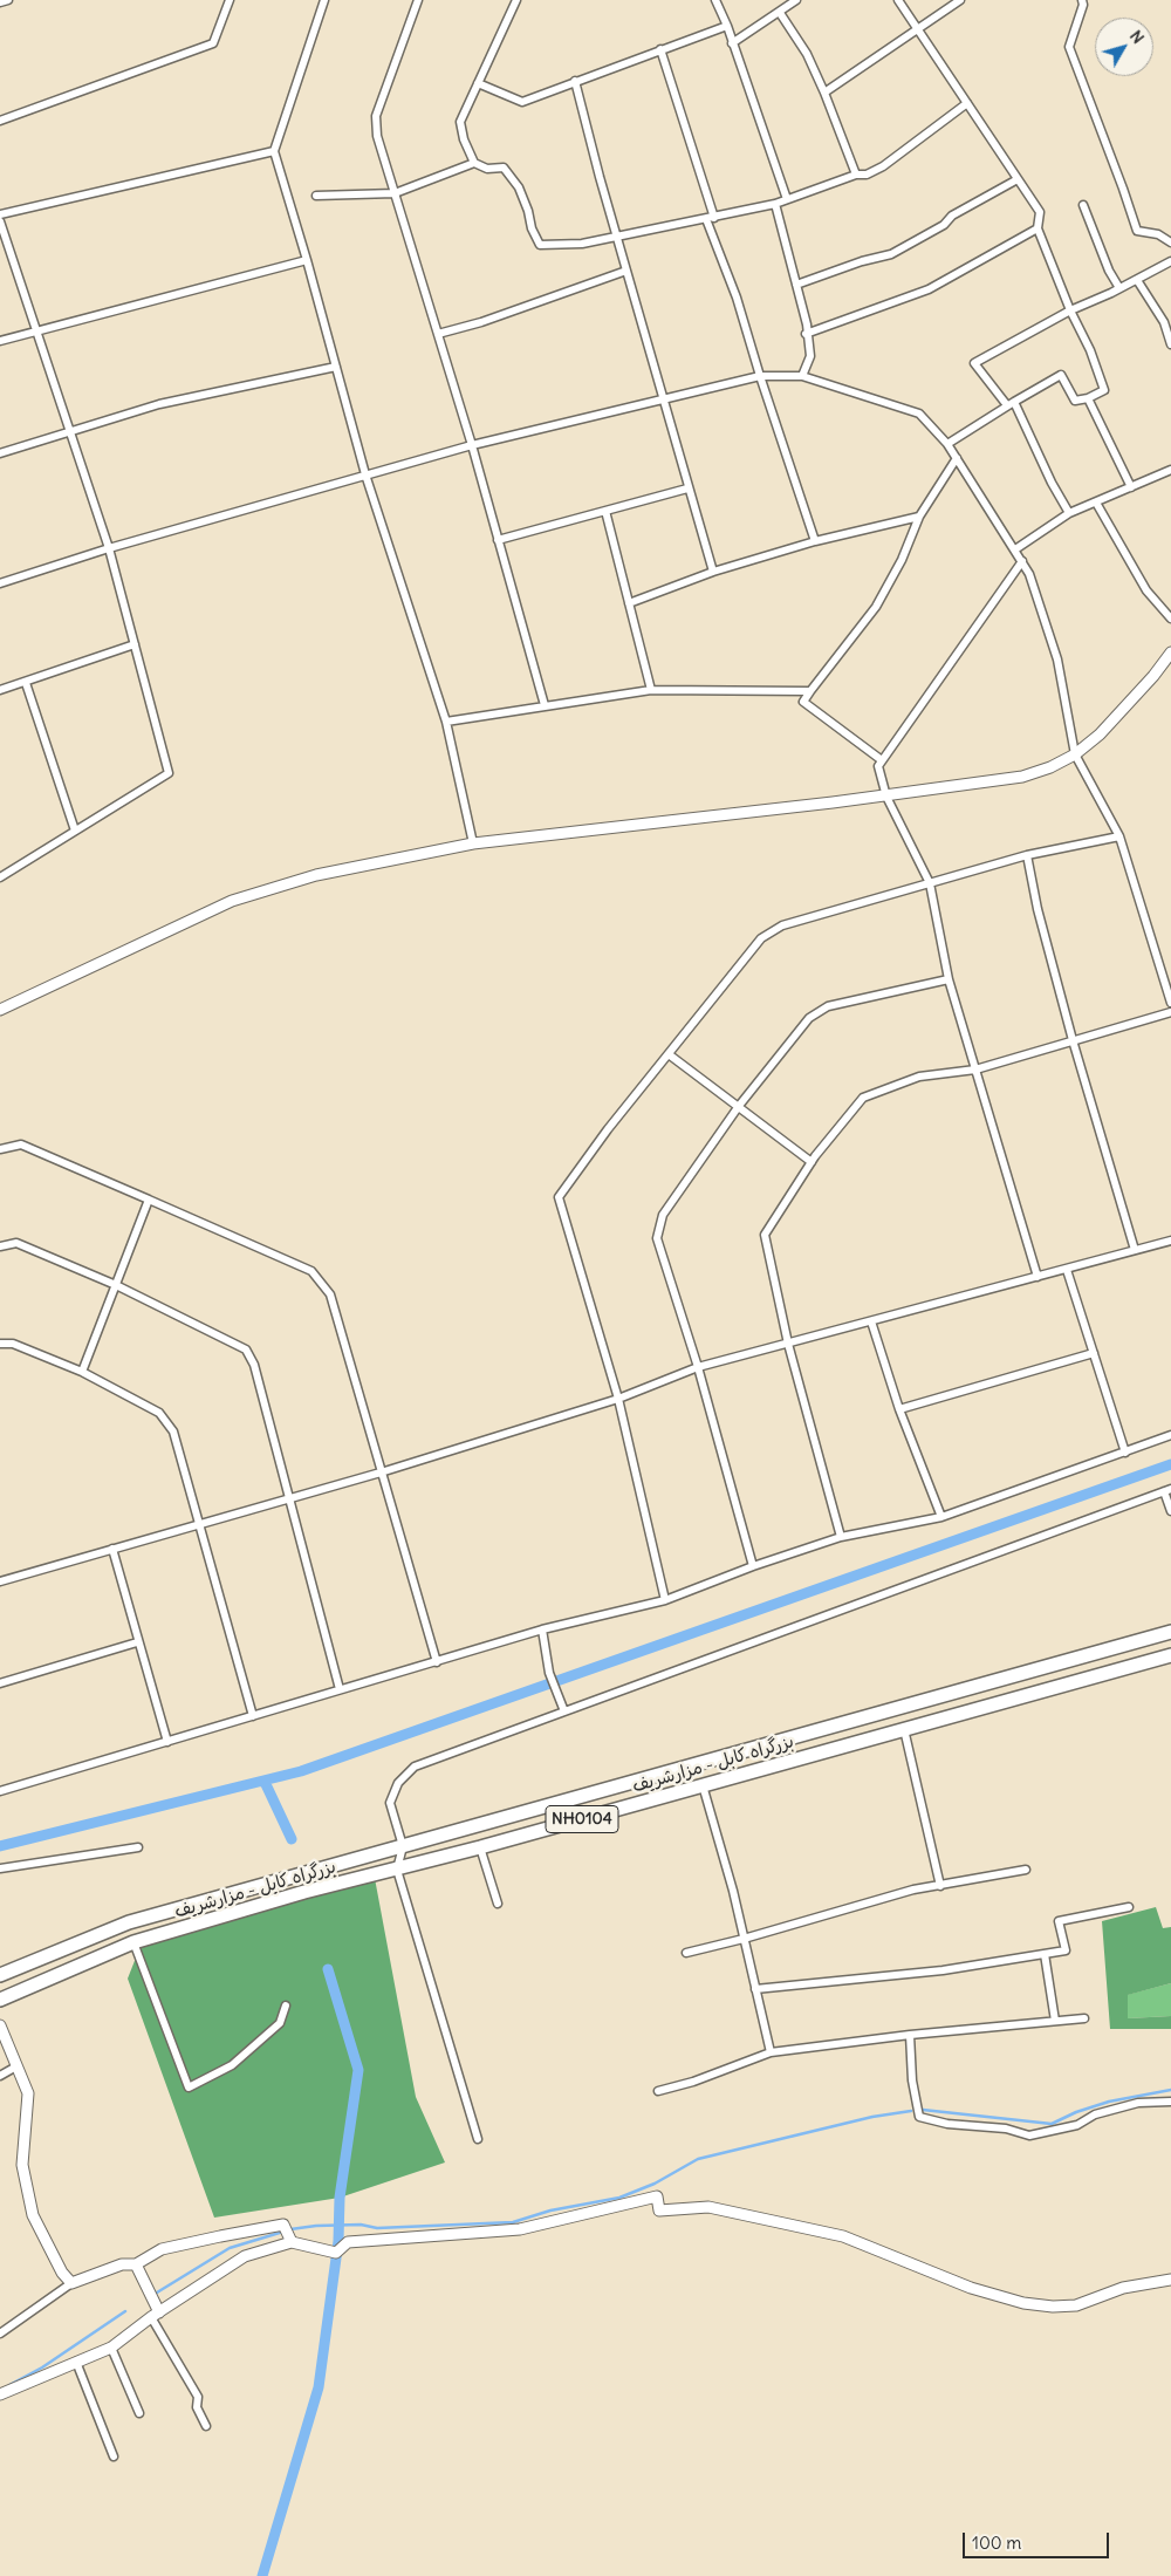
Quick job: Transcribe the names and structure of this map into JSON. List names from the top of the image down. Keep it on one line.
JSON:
{"streets":{"highway":["بزرگراه کابل - مزارشریف","NH0104"]},"scale_bar":"100 m","north":"top right"}
